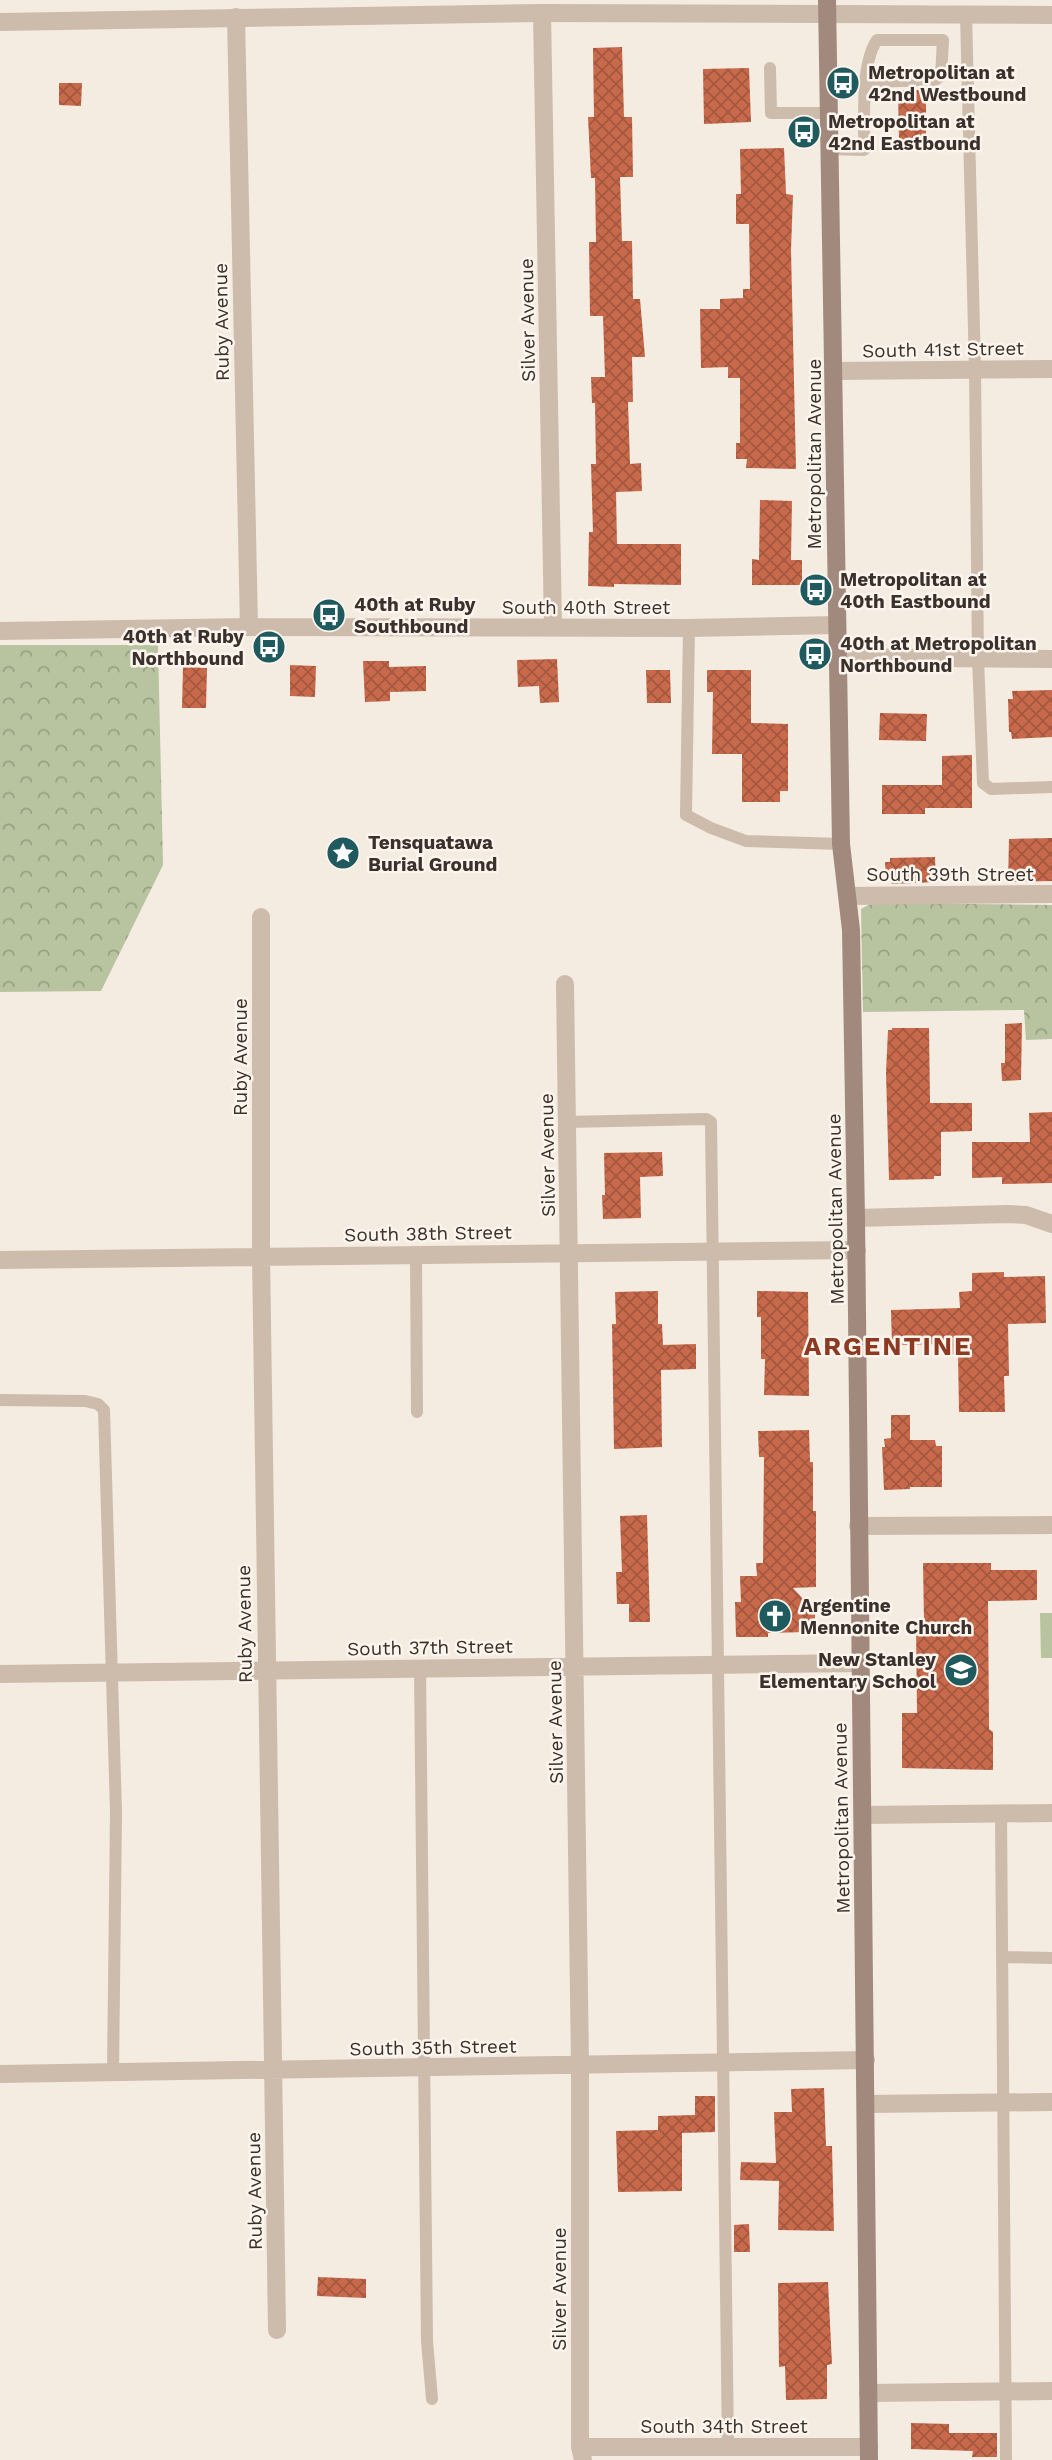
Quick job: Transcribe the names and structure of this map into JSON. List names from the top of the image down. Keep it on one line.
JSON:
{"streets":{"main road":["Metropolitan Avenue"],"street":["Silver Avenue","Ruby Avenue","South 41st Street","South 40th Street","South 39th Street","South 38th Street","South 37th Street","South 35th Street","South 34th Street"]},"crossings":[["Silver Avenue","South 40th Street"],["Silver Avenue","South 38th Street"],["Silver Avenue","South 37th Street"],["Silver Avenue","South 35th Street"],["Silver Avenue","South 34th Street"],["Ruby Avenue","South 40th Street"],["Ruby Avenue","South 38th Street"],["Ruby Avenue","South 37th Street"],["Ruby Avenue","South 35th Street"],["South 41st Street","Metropolitan Avenue"],["Metropolitan Avenue","South 40th Street"],["Metropolitan Avenue","South 39th Street"],["Metropolitan Avenue","South 38th Street"],["Metropolitan Avenue","South 37th Street"],["Metropolitan Avenue","South 35th Street"],["Metropolitan Avenue","South 34th Street"]],"districts":["ARGENTINE"],"places":{"bus stop":["Metropolitan at 42nd Westbound","Metropolitan at 42nd Eastbound","Metropolitan at 40th Eastbound","40th at Ruby Southbound","40th at Ruby Northbound","40th at Metropolitan Northbound"],"place":["Tensquatawa Burial Ground"],"church":["Argentine Mennonite Church"],"school or university":["New Stanley Elementary School"]}}
